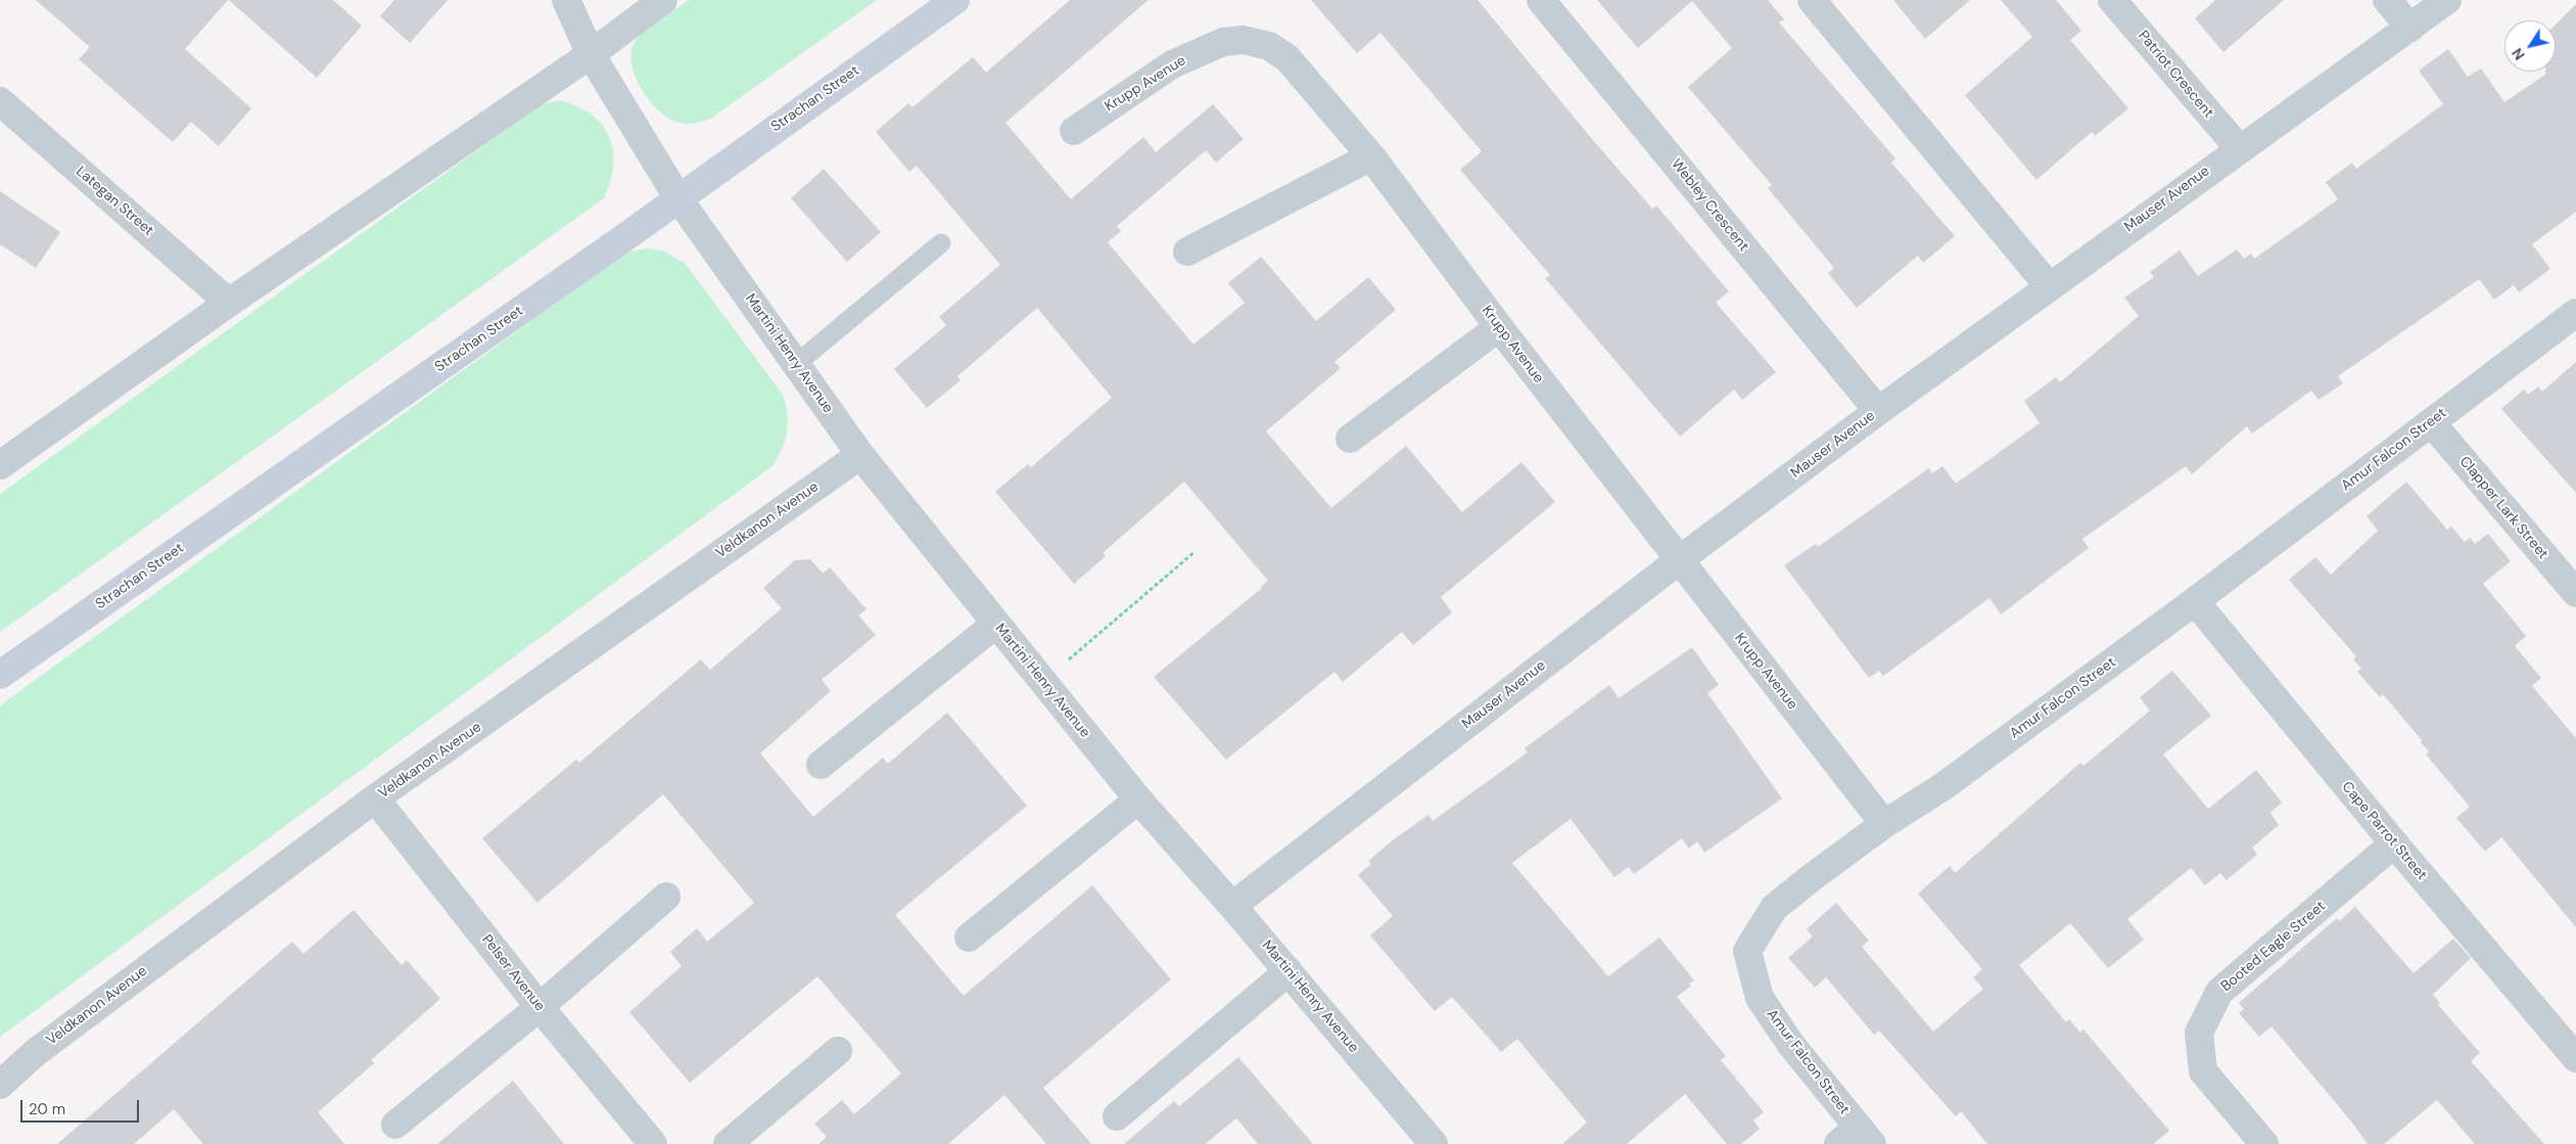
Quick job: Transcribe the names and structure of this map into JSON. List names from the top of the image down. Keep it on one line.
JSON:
{"streets":{"street":["Patriot Crescent","Krupp Avenue","Strachan Street","Mauser Avenue","Lategan Street","Webley Crescent","Martini Henry Avenue","Amur Falcon Street","Clapper Lark Street","Veldkanon Avenue","Cape Parrot Street","Booted Eagle Street","Pelser Avenue"]},"crossings":[["Patriot Crescent","Mauser Avenue"],["Krupp Avenue","Mauser Avenue"],["Krupp Avenue","Amur Falcon Street"],["Strachan Street","Martini Henry Avenue"],["Mauser Avenue","Webley Crescent"],["Mauser Avenue","Martini Henry Avenue"],["Martini Henry Avenue","Veldkanon Avenue"],["Amur Falcon Street","Clapper Lark Street"],["Amur Falcon Street","Cape Parrot Street"],["Veldkanon Avenue","Pelser Avenue"],["Cape Parrot Street","Booted Eagle Street"]],"scale_bar":"20 m","north":"bottom left"}
